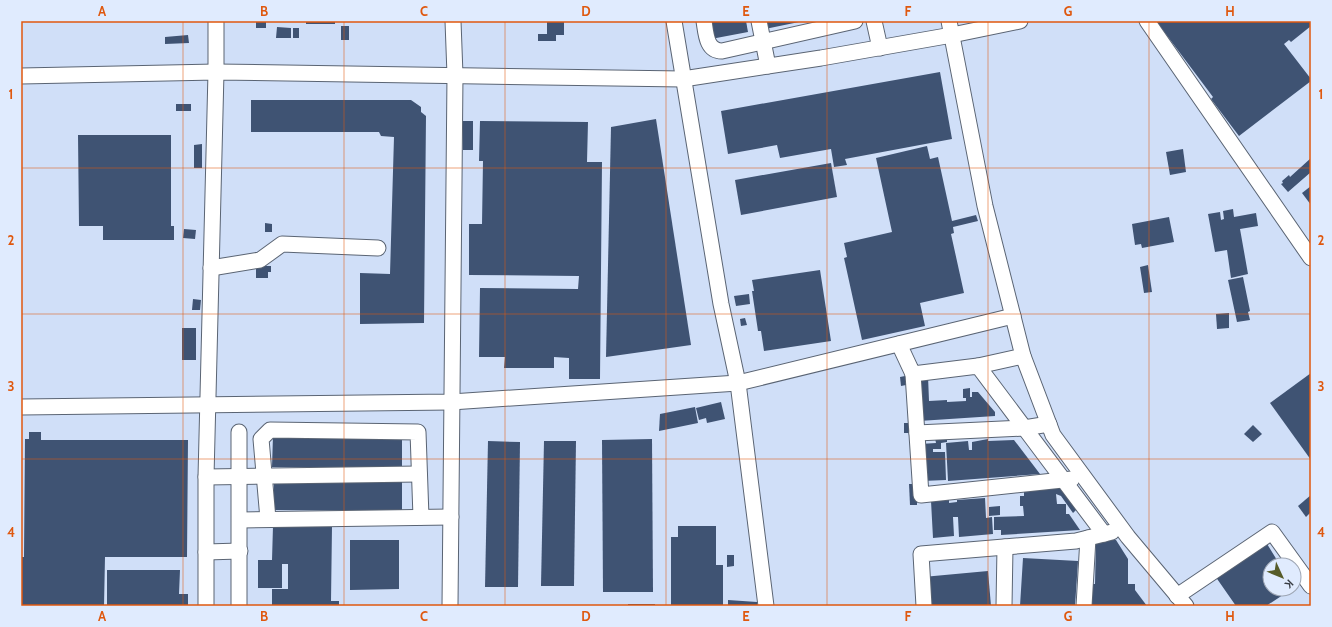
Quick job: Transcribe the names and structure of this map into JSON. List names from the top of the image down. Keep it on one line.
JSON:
{"north":"bottom right","grid":{"columns":["A","B","C","D","E","F","G","H"],"rows":["1","2","3","4"]}}
